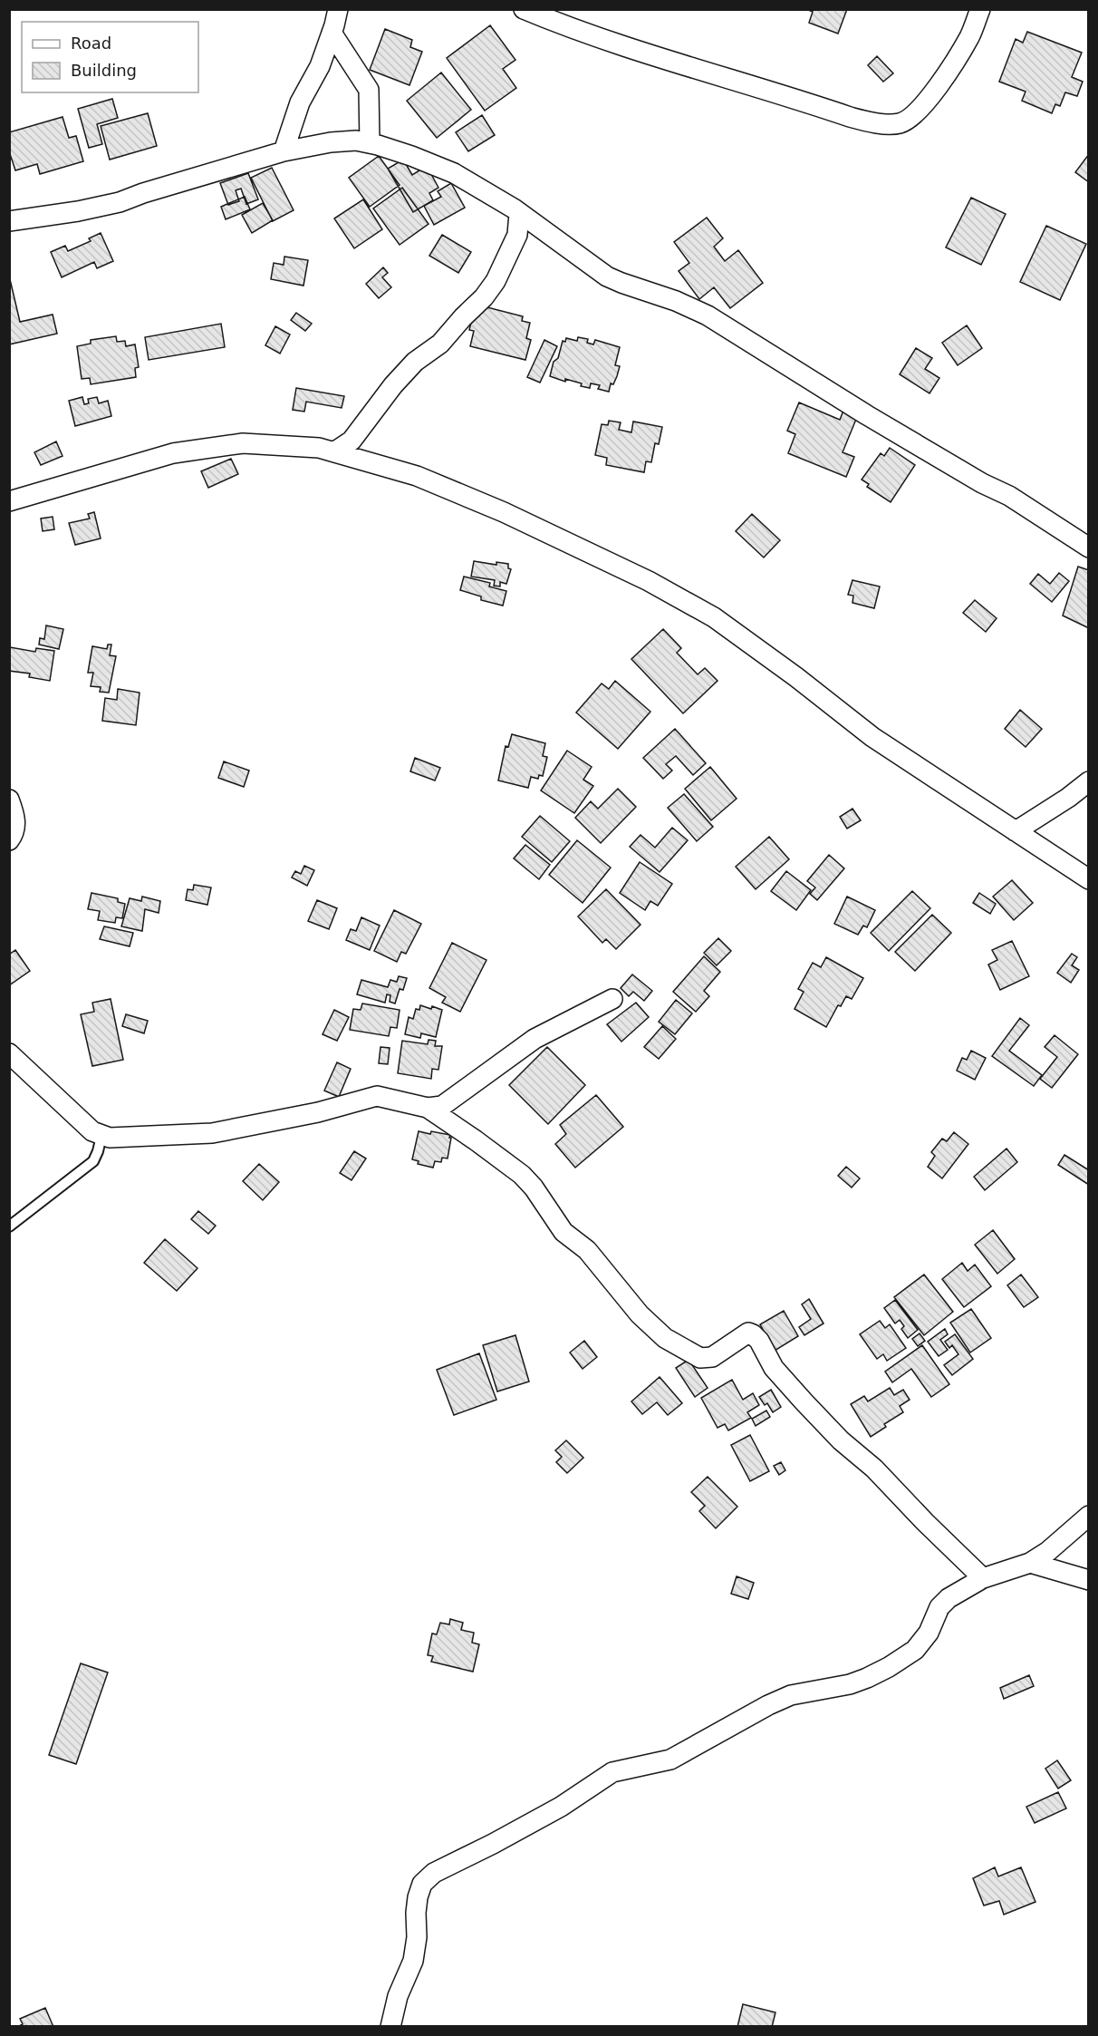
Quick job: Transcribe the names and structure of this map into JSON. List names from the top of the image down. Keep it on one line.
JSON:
{"legend":["Road","Building"]}
